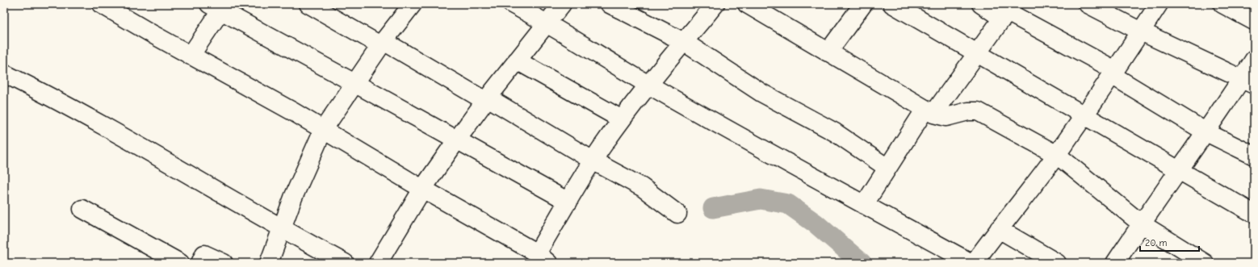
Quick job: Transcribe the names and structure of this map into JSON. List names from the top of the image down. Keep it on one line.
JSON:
{"scale_bar":"20 m"}
